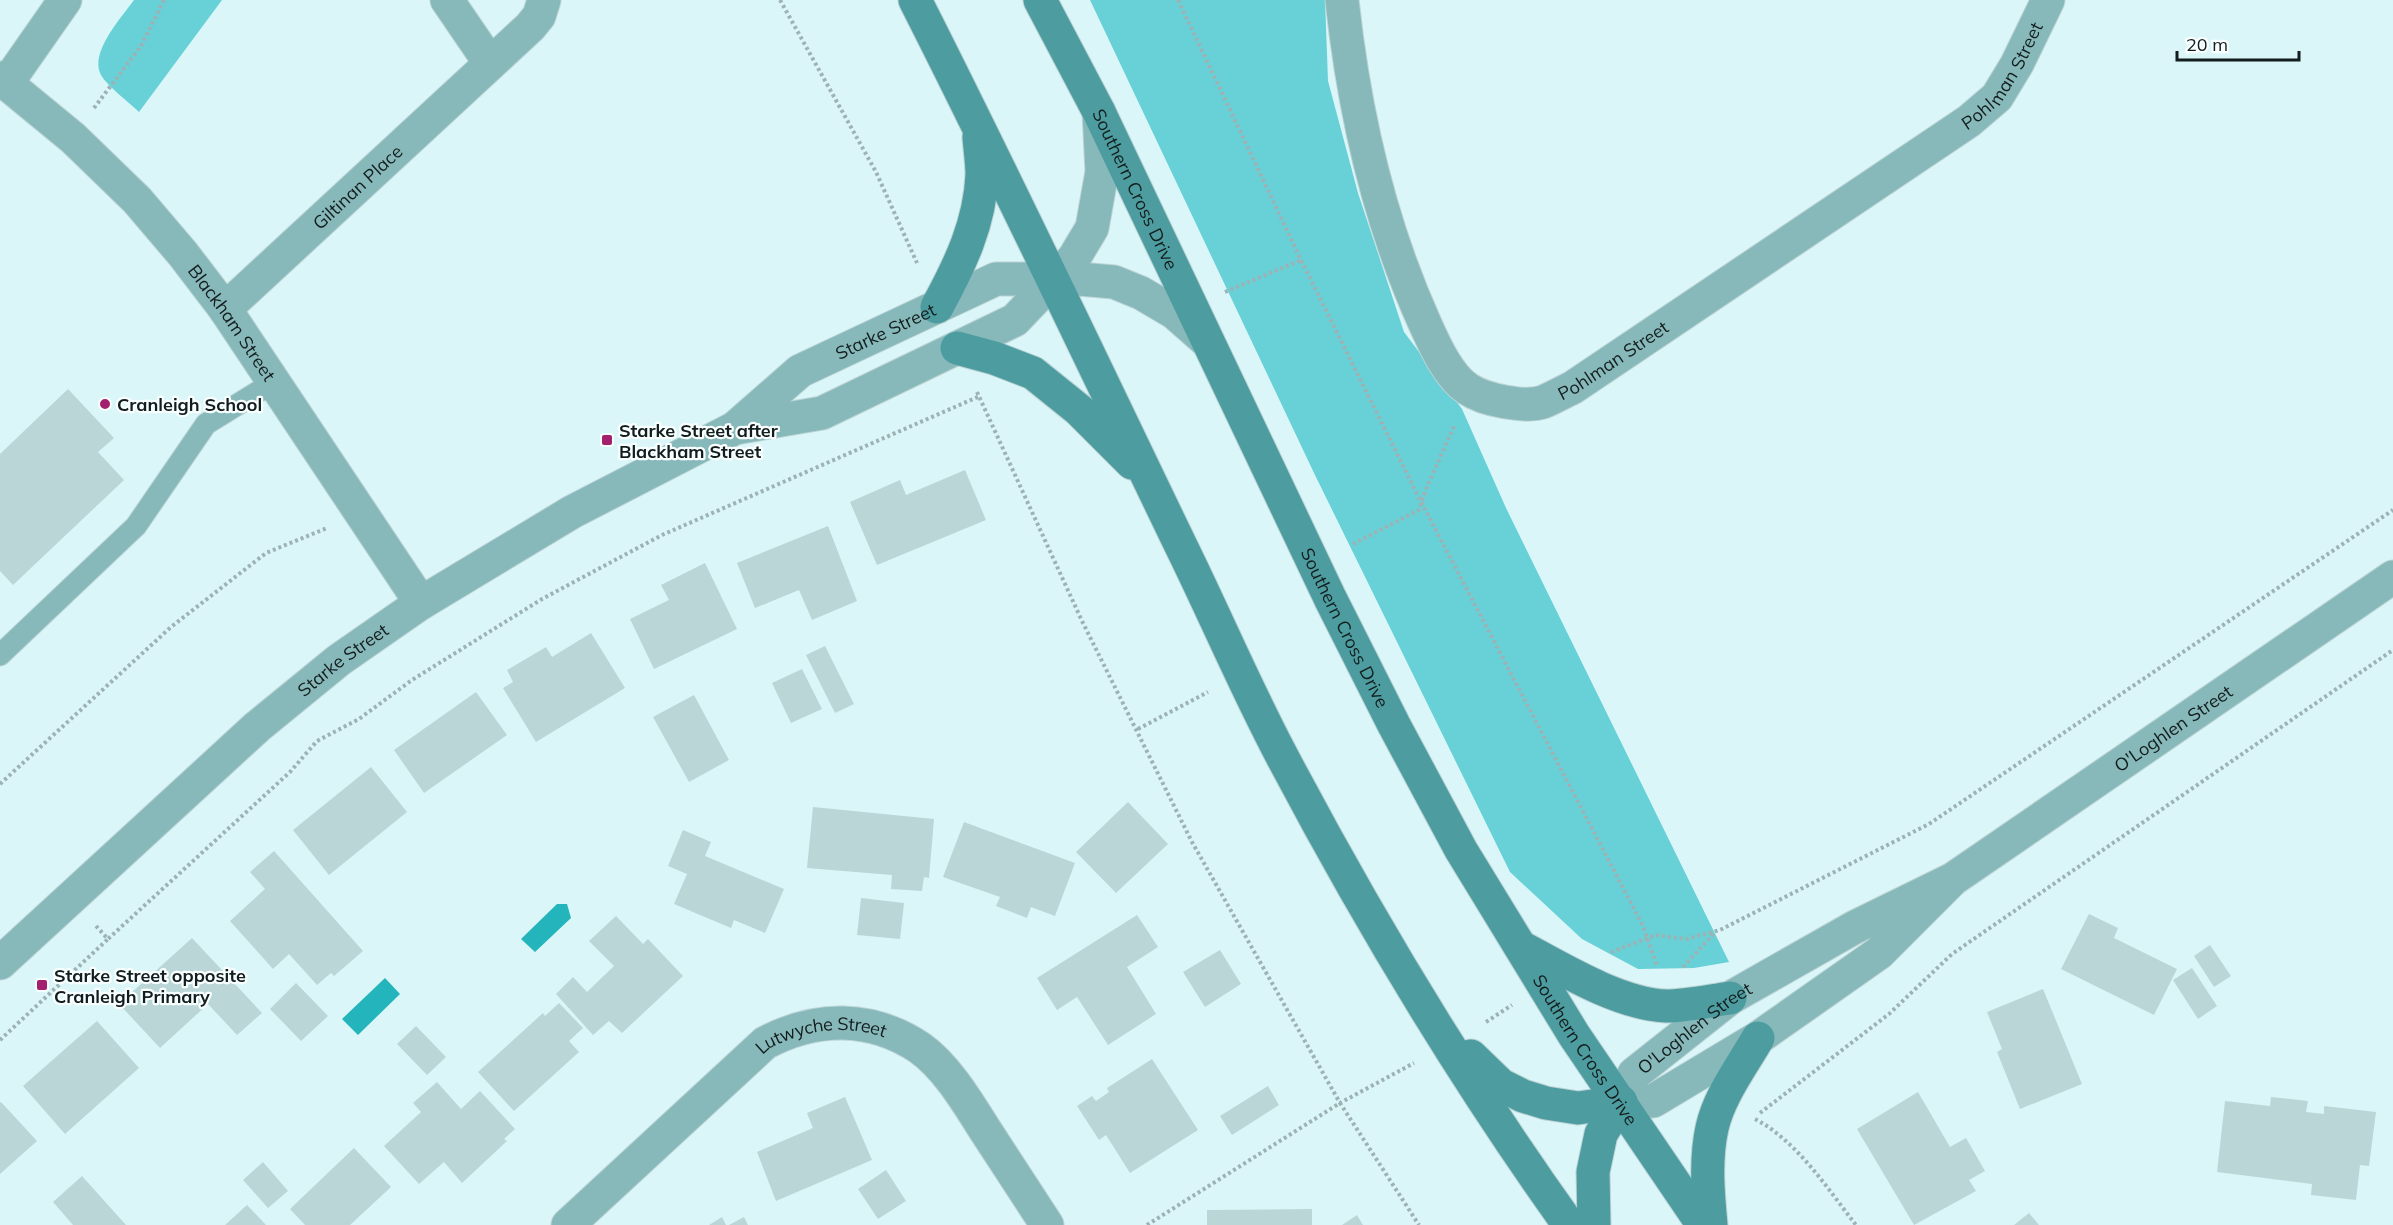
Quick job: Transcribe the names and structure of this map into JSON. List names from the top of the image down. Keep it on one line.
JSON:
{"streets":{"main road":["Southern Cross Drive"],"street":["Pohlman Street","Giltinan Place","Blackham Street","Starke Street","O'Loghlen Street","Lutwyche Street"]},"crossings":[["Giltinan Place","Blackham Street"],["Southern Cross Drive","Starke Street"],["Southern Cross Drive","O'Loghlen Street"],["Blackham Street","Starke Street"]],"places":{"other":["Cranleigh School"],"transit":["Starke Street after Blackham Street","Starke Street opposite Cranleigh Primary"]},"scale_bar":"20 m"}
